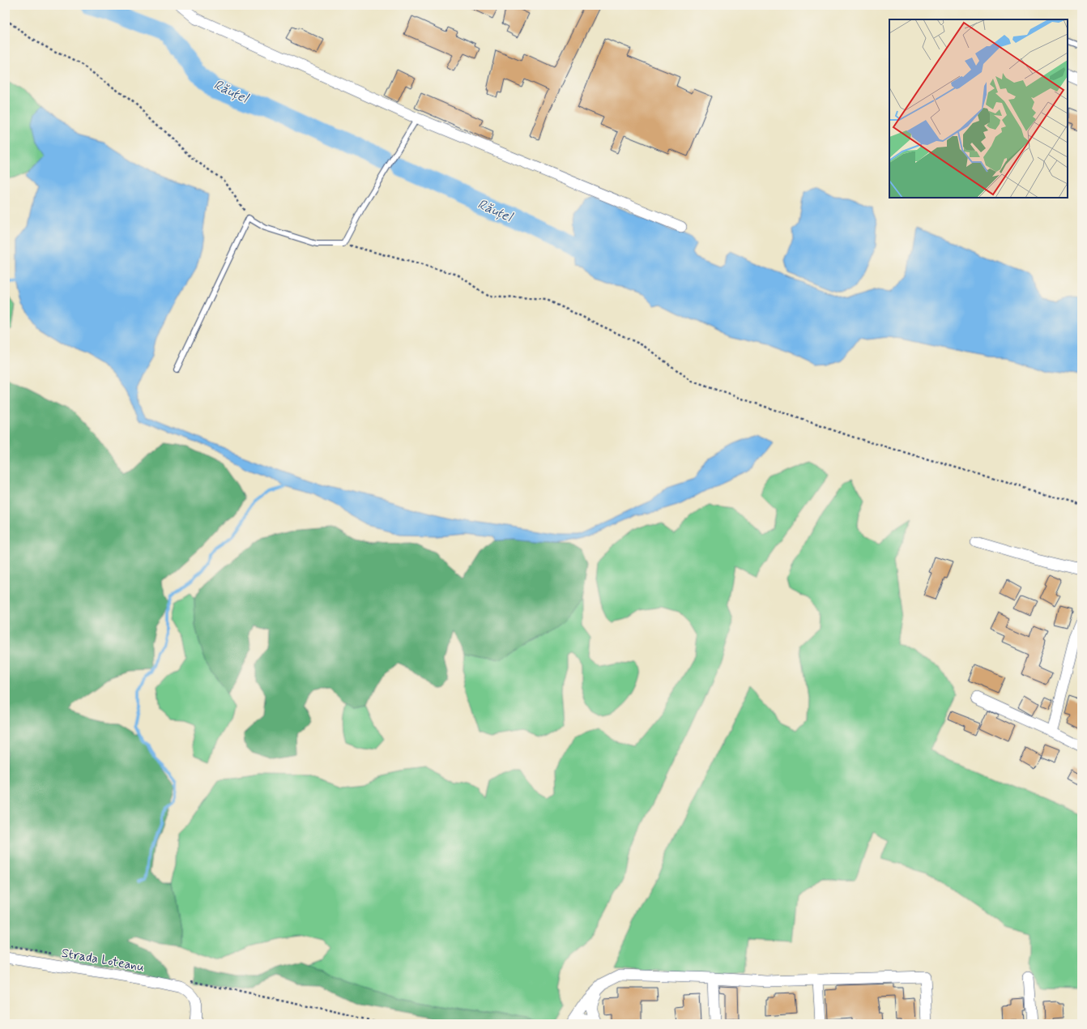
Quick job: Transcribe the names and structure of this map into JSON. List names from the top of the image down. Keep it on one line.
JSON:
{"streets":{"street":["Strada Loteanu"]},"water":["Răuțel"]}
